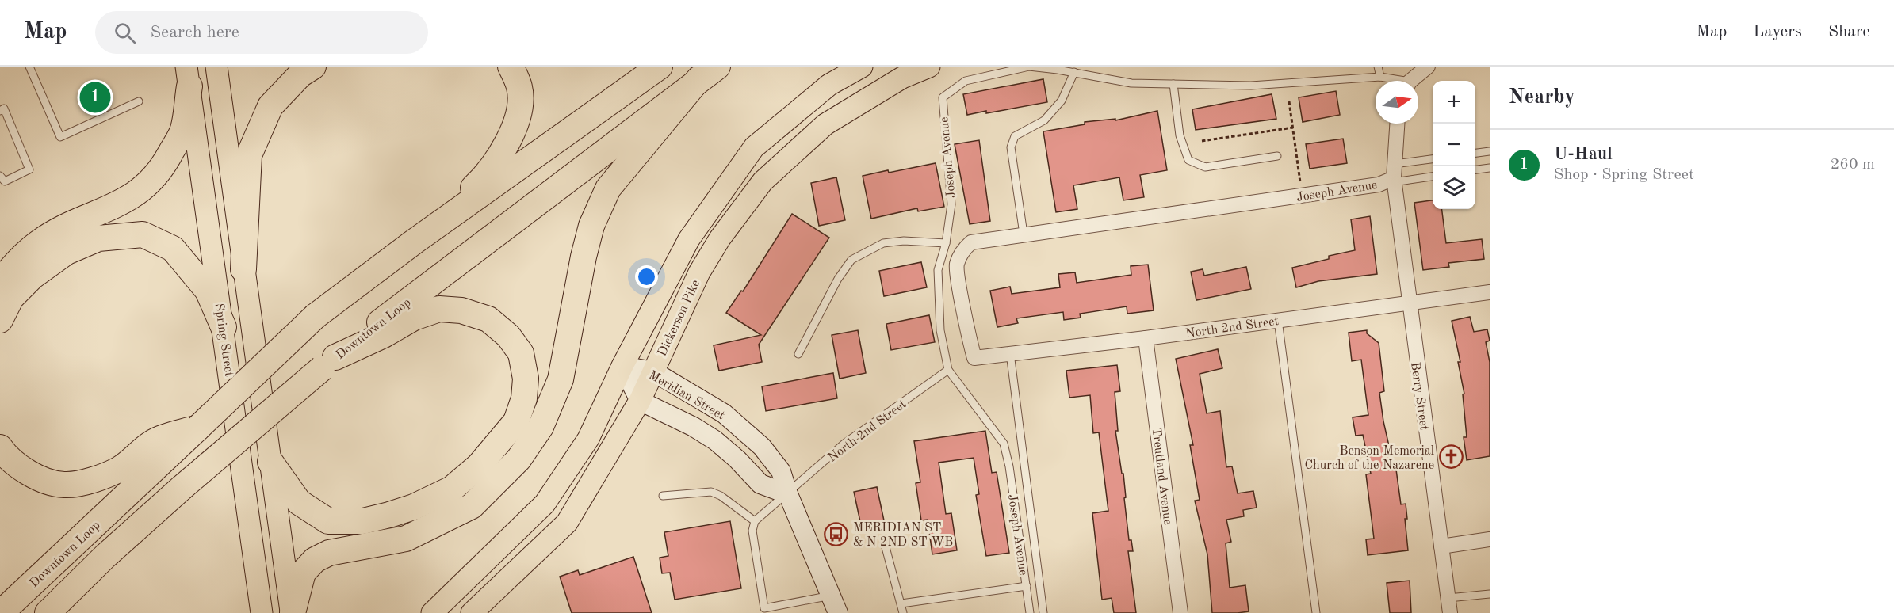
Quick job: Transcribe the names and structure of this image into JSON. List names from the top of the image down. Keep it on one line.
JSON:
{"streets":{"highway":["Downtown Loop"],"main road":["Dickerson Pike","Spring Street"],"street":["Joseph Avenue","North 2nd Street","Meridian Street","Berry Street","Treutland Avenue"]},"crossings":[["Joseph Avenue","North 2nd Street"],["Joseph Avenue","Berry Street"],["Dickerson Pike","Meridian Street"],["North 2nd Street","Meridian Street"],["North 2nd Street","Berry Street"],["North 2nd Street","Treutland Avenue"]],"places":{"church":["Benson Memorial Church of the Nazarene"],"bus stop":["MERIDIAN ST & N 2ND ST WB"]},"north":"right","page":{"header":"Map","search":"Search here","nav":["Map","Layers","Share"],"heading":"Nearby","pins":"1","map_buttons":["+","−"],"list":[{"mark":"1","name":"U-Haul","note":"Shop · Spring Street","value":"260 m"}]}}
